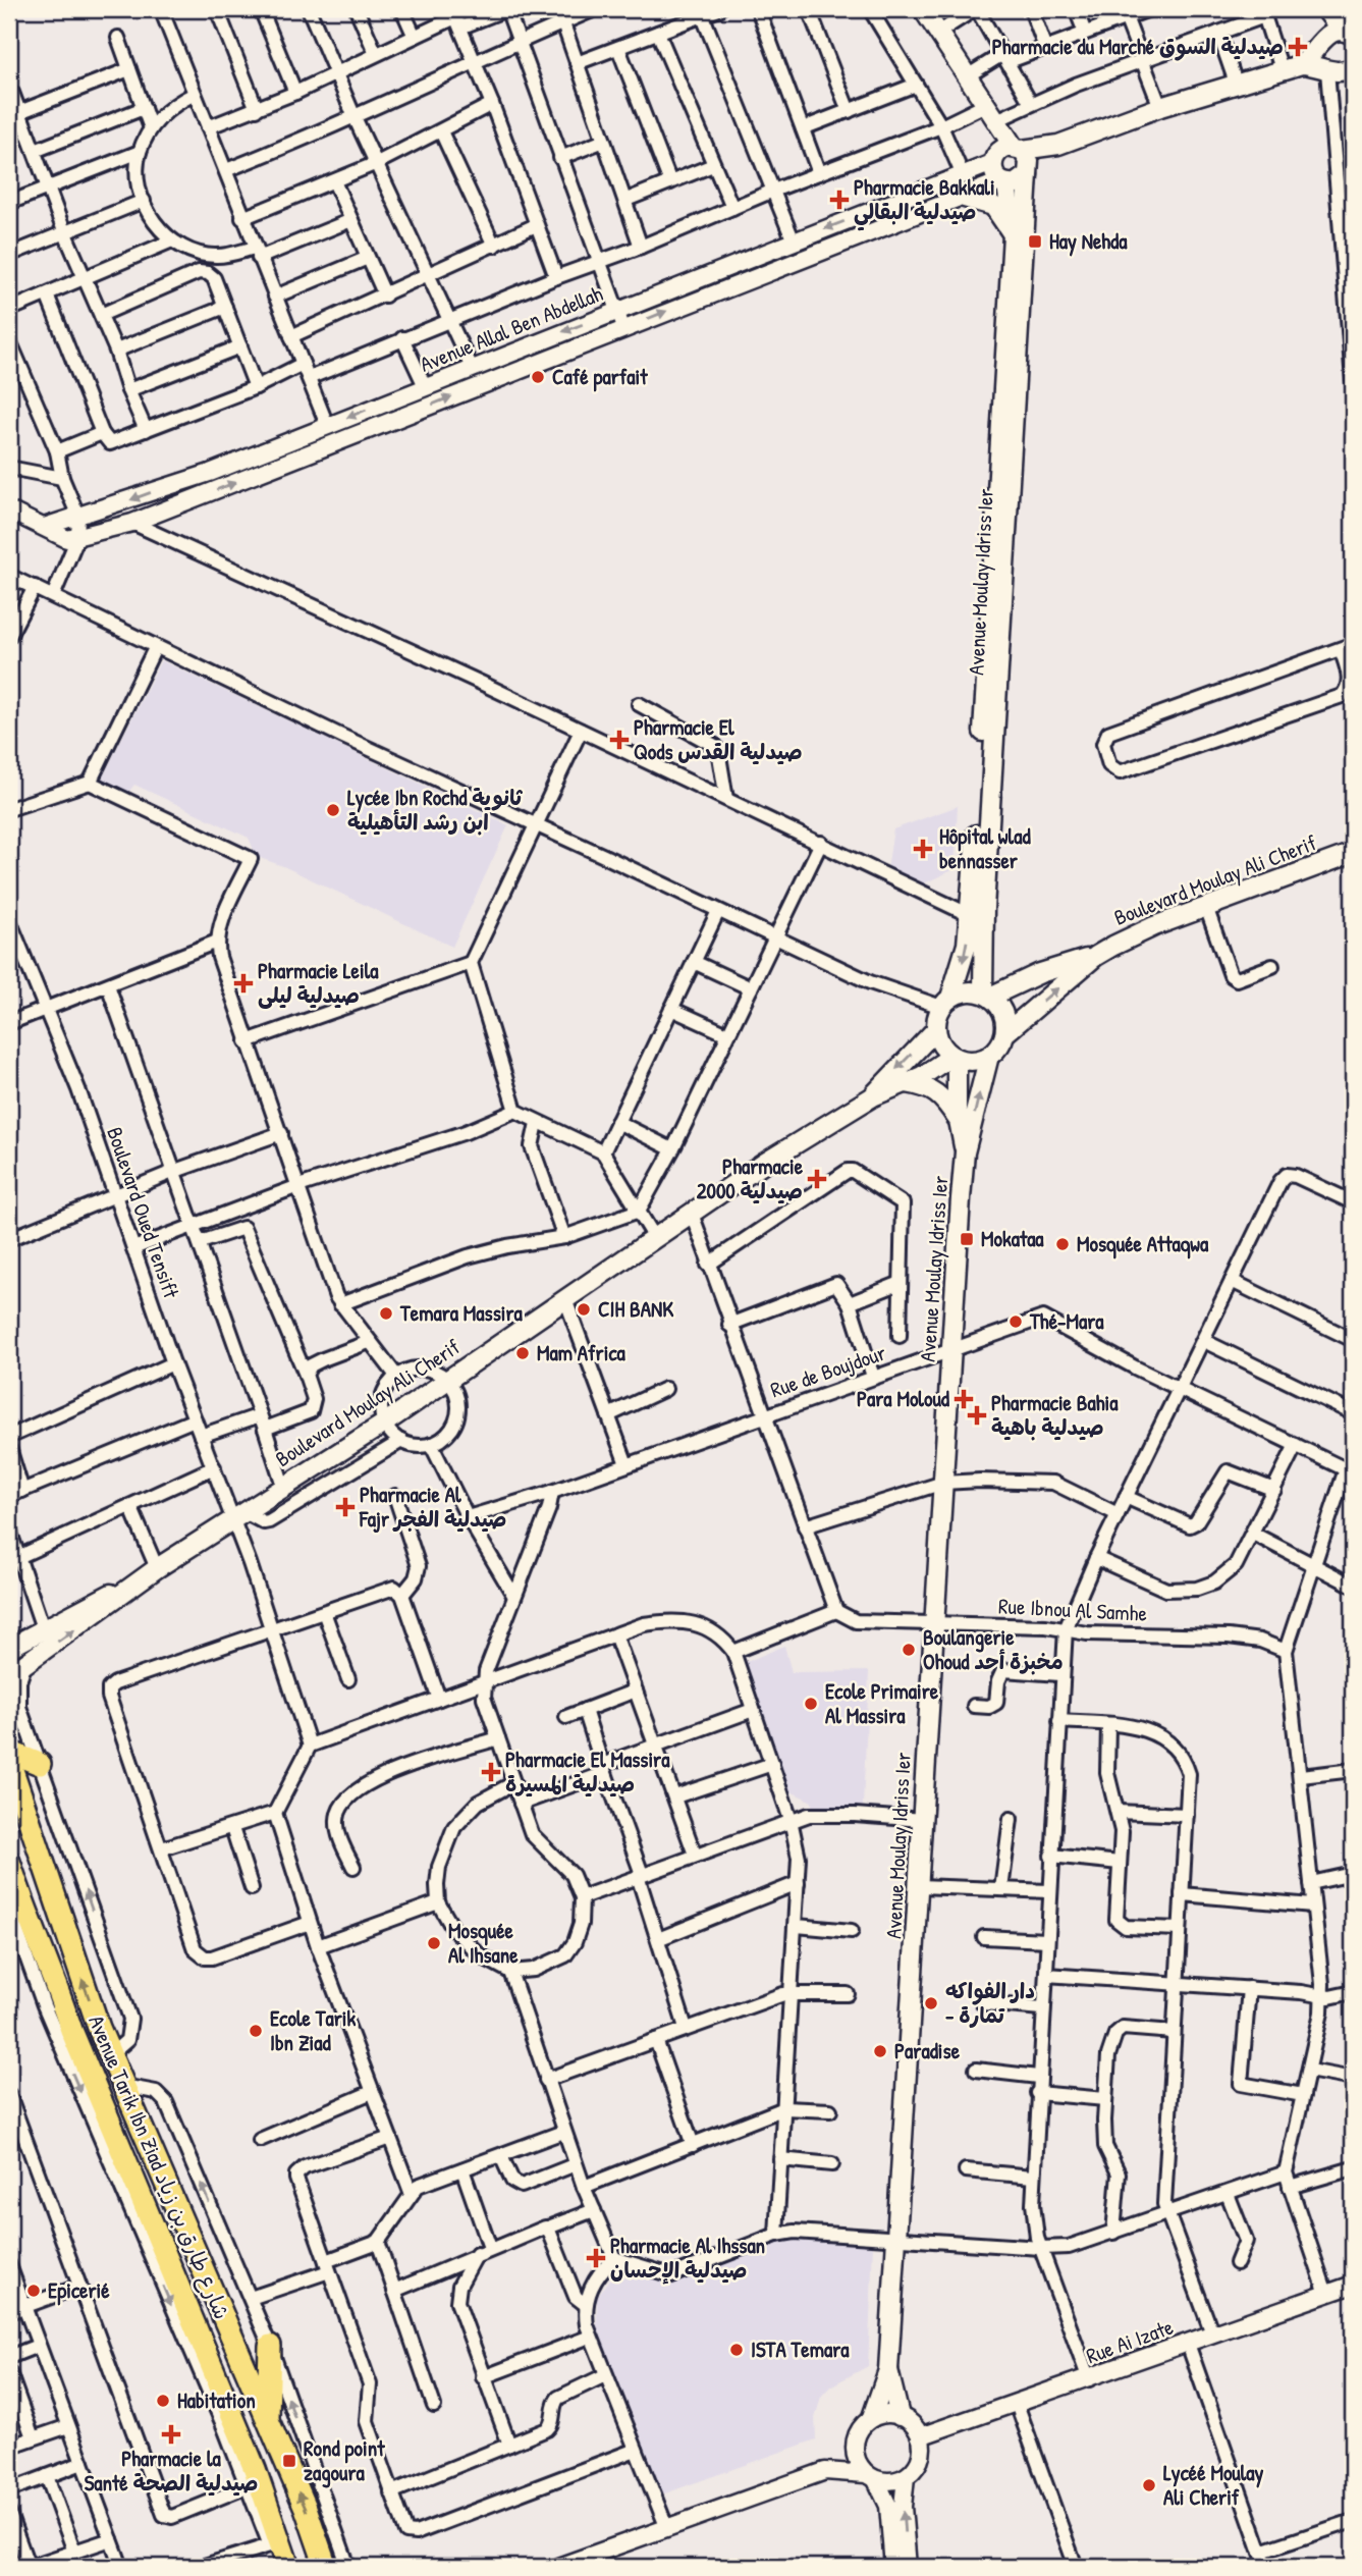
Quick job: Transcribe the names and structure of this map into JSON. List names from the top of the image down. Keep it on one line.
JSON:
{"streets":{"main road":["Avenue Moulay Idriss Ier","Boulevard Moulay Ali Cherif","Avenue Tarik Ibn Ziad شارع طارق بن زياد"],"street":["Avenue Allal Ben Abdellah","Boulevard Oued Tensift","Rue de Boujdour","Rue Ibnou Al Samhe","Rue Ai Izate"]},"crossings":[["Avenue Allal Ben Abdellah","Avenue Moulay Idriss Ier"],["Avenue Moulay Idriss Ier","Boulevard Moulay Ali Cherif"],["Avenue Moulay Idriss Ier","Rue de Boujdour"],["Avenue Moulay Idriss Ier","Rue Ibnou Al Samhe"],["Boulevard Moulay Ali Cherif","Boulevard Oued Tensift"]],"places":{"health":["Pharmacie du Marché صيدلية السوق","Pharmacie Bakkali صيدلية البقالي","Pharmacie El Qods صيدلية القدس","Hôpital wlad bennasser","Pharmacie Leila صيدلية ليلى","Pharmacie 2000 صيدلية","Para Moloud","Pharmacie Bahia صيدلية باهية","Pharmacie Al Fajr صيدلية الفجر","Pharmacie El Massira صيدلية المسيرة","Pharmacie Al Ihssan صيدلية الإحسان","Pharmacie la Santé صيدلية الصحة"],"transit":["Hay Nehda","Mokataa","Rond point zagoura"],"other":["Café parfait","Lycée Ibn Rochd ثانوية ابن رشد التأهيلية","Mosquée Attaqwa","CIH BANK","Temara Massira","Thé-Mara","Mam Africa","Boulangerie Ohoud مخبزة أحد","Ecole Primaire Al Massira","Mosquée Al Ihsane","دار الفواكه - تمارة","Ecole Tarik Ibn Ziad","Paradise","Epicerié","ISTA Temara","Habitation","Lycéé Moulay Ali Cherif"]}}
